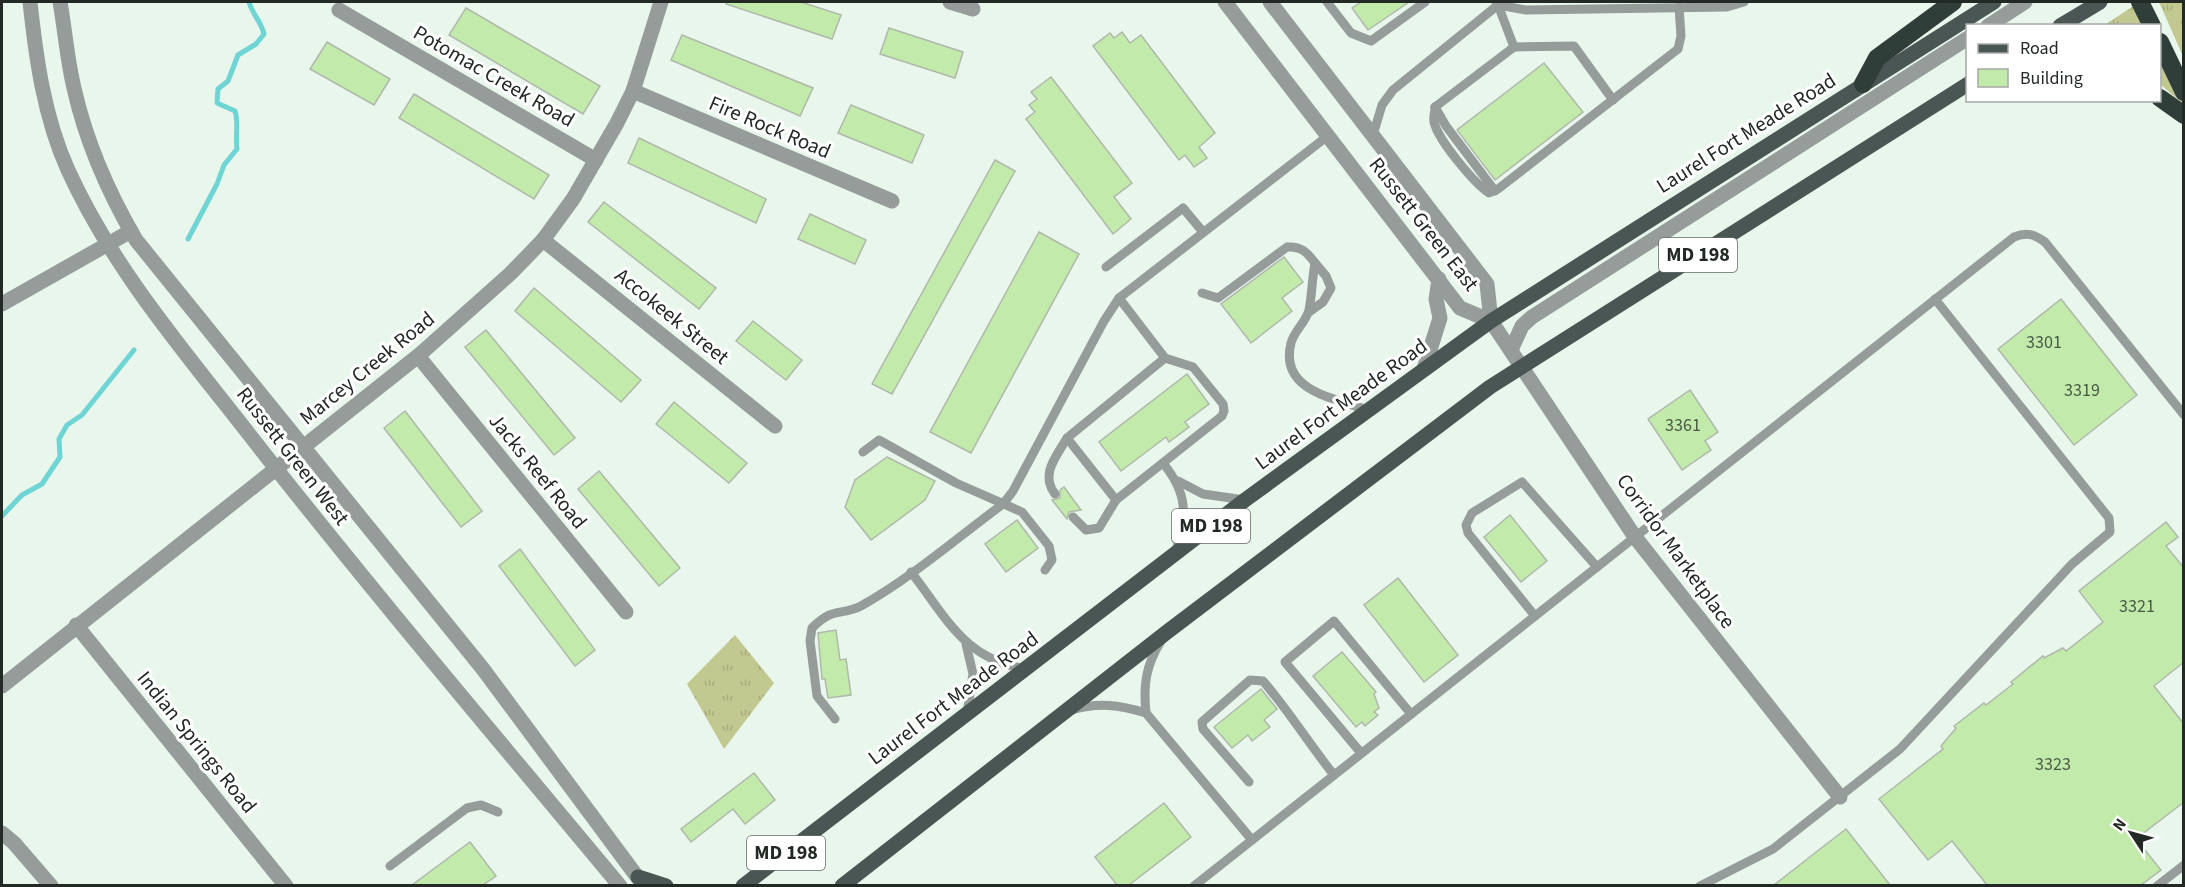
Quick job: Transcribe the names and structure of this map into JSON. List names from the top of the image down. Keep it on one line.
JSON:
{"streets":{"main road":["Laurel Fort Meade Road","MD 198"],"street":["Potomac Creek Road","Fire Rock Road","Russett Green East","Accokeek Street","Marcey Creek Road","Russett Green West","Jacks Reef Road","Corridor Marketplace","Indian Springs Road"]},"crossings":[["Potomac Creek Road","Marcey Creek Road"],["Fire Rock Road","Marcey Creek Road"],["Laurel Fort Meade Road","Russett Green East"],["Laurel Fort Meade Road","Corridor Marketplace"],["Russett Green East","Corridor Marketplace"],["MD 198","Corridor Marketplace"],["Accokeek Street","Marcey Creek Road"],["Marcey Creek Road","Russett Green West"],["Marcey Creek Road","Jacks Reef Road"],["Marcey Creek Road","Indian Springs Road"]],"house_numbers":["3301","3319","3361","3321","3323"],"legend":["Road","Building"],"north":"top left"}
